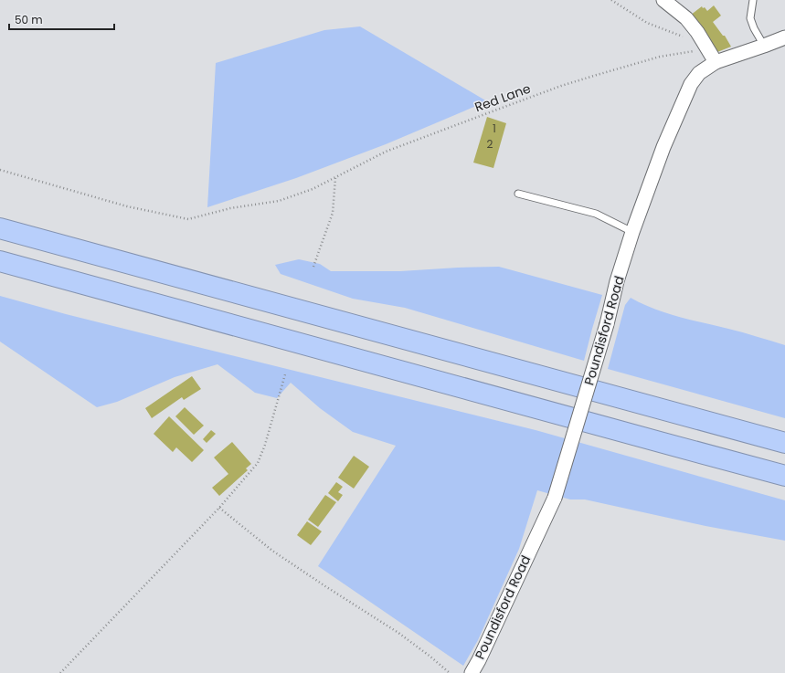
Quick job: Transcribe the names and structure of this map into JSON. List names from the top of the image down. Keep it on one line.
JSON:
{"streets":{"street":["Poundisford Road"],"path":["Red Lane"]},"house_numbers":["1","2"],"scale_bar":"50 m"}
